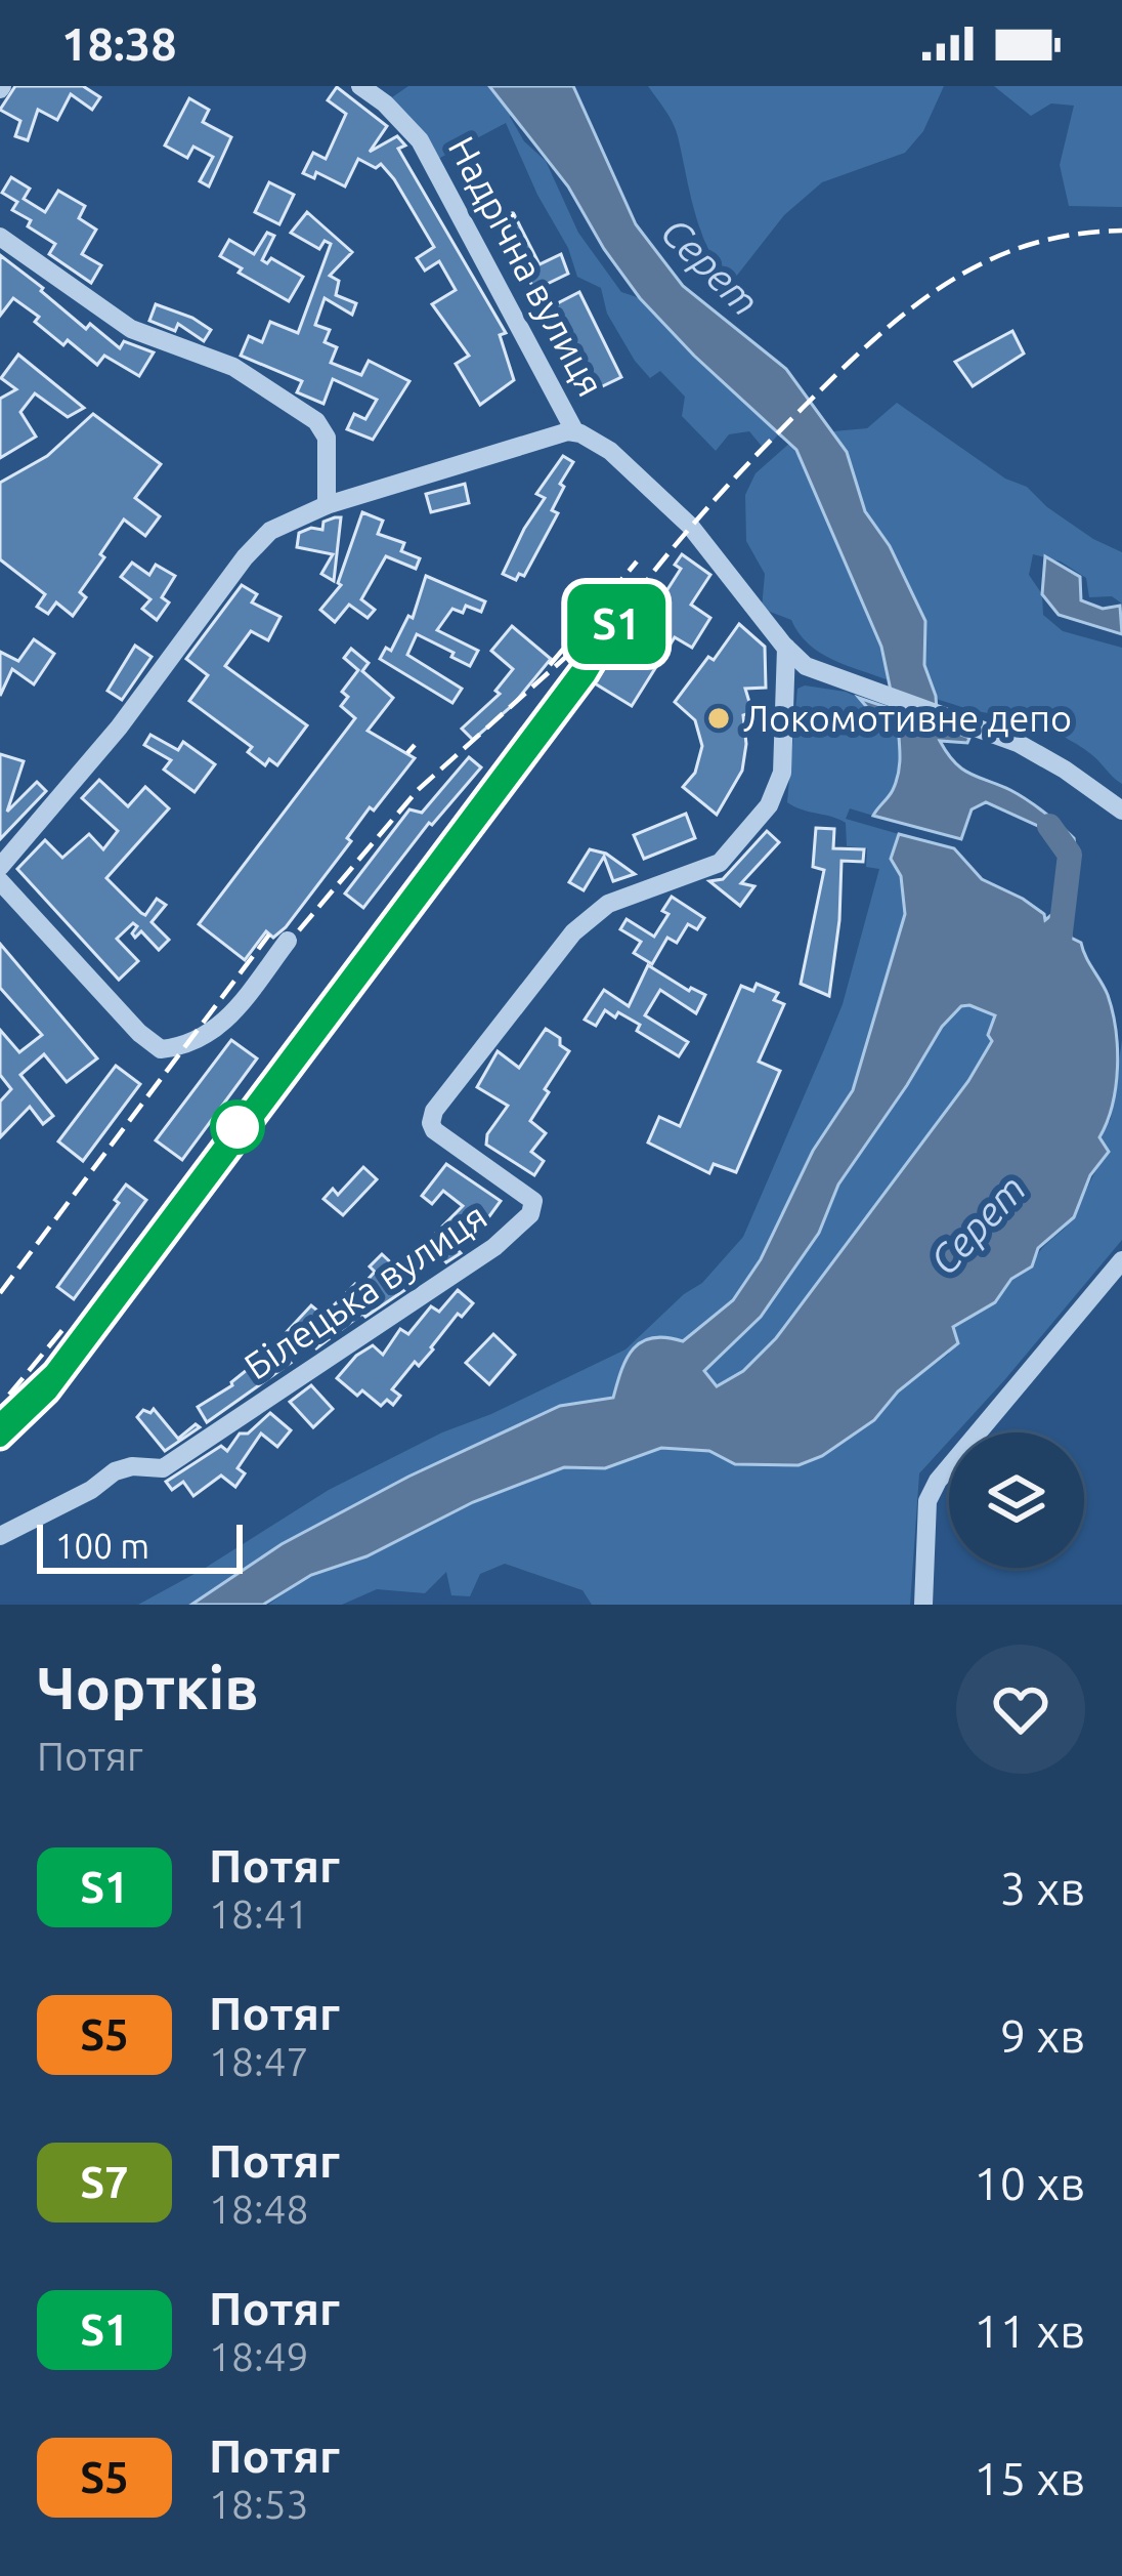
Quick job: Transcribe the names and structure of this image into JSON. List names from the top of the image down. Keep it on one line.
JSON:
{"streets":{"street":["Надрічна вулиця","Білецька вулиця"]},"water":["Серет"],"places":["Локомотивне депо"],"scale_bar":"100 m","page":{"status":"18:38","on_map":"S1","scale":"100 m","heading":["Чортків","Потяг"],"list":[{"mark":"S1","name":"Потяг","note":"18:41","value":"3 хв"},{"mark":"S5","name":"Потяг","note":"18:47","value":"9 хв"},{"mark":"S7","name":"Потяг","note":"18:48","value":"10 хв"},{"mark":"S1","name":"Потяг","note":"18:49","value":"11 хв"},{"mark":"S5","name":"Потяг","note":"18:53","value":"15 хв"}]}}
